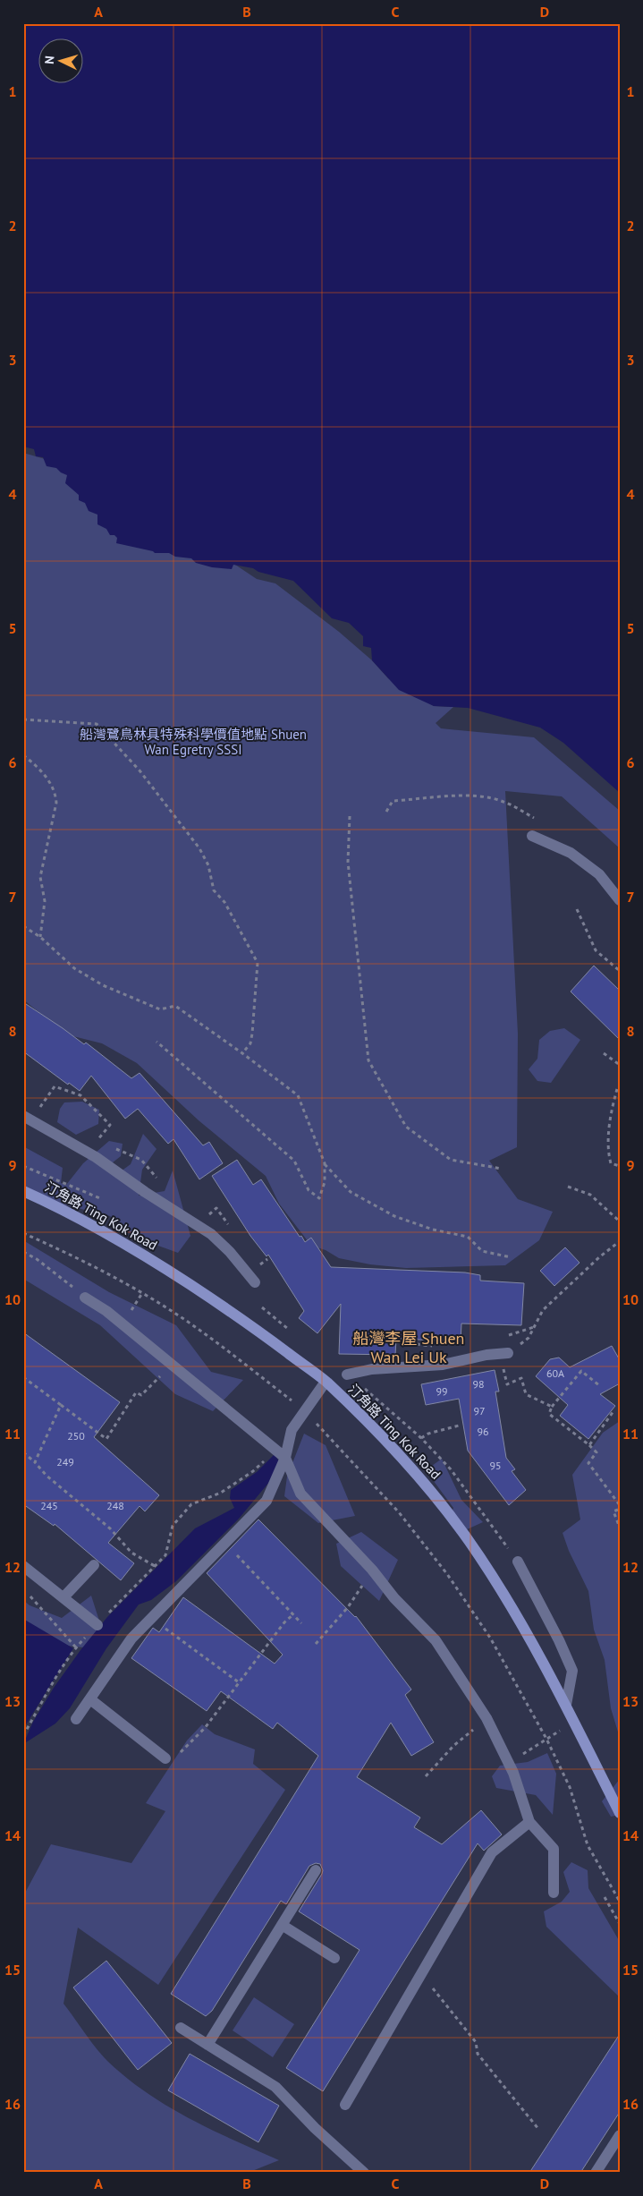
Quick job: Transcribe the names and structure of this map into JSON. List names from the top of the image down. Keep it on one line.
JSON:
{"streets":{"main road":["汀角路 Ting Kok Road"]},"districts":["船灣李屋 Shuen Wan Lei Uk"],"parks":["船灣鷺鳥林具特殊科學價值地點 Shuen Wan Egretry SSSI"],"house_numbers":["60A","98","99","97","96","250","249","95","245","248"],"north":"left","grid":{"columns":["A","B","C","D"],"rows":["1","2","3","4","5","6","7","8","9","10","11","12","13","14","15","16"]}}
